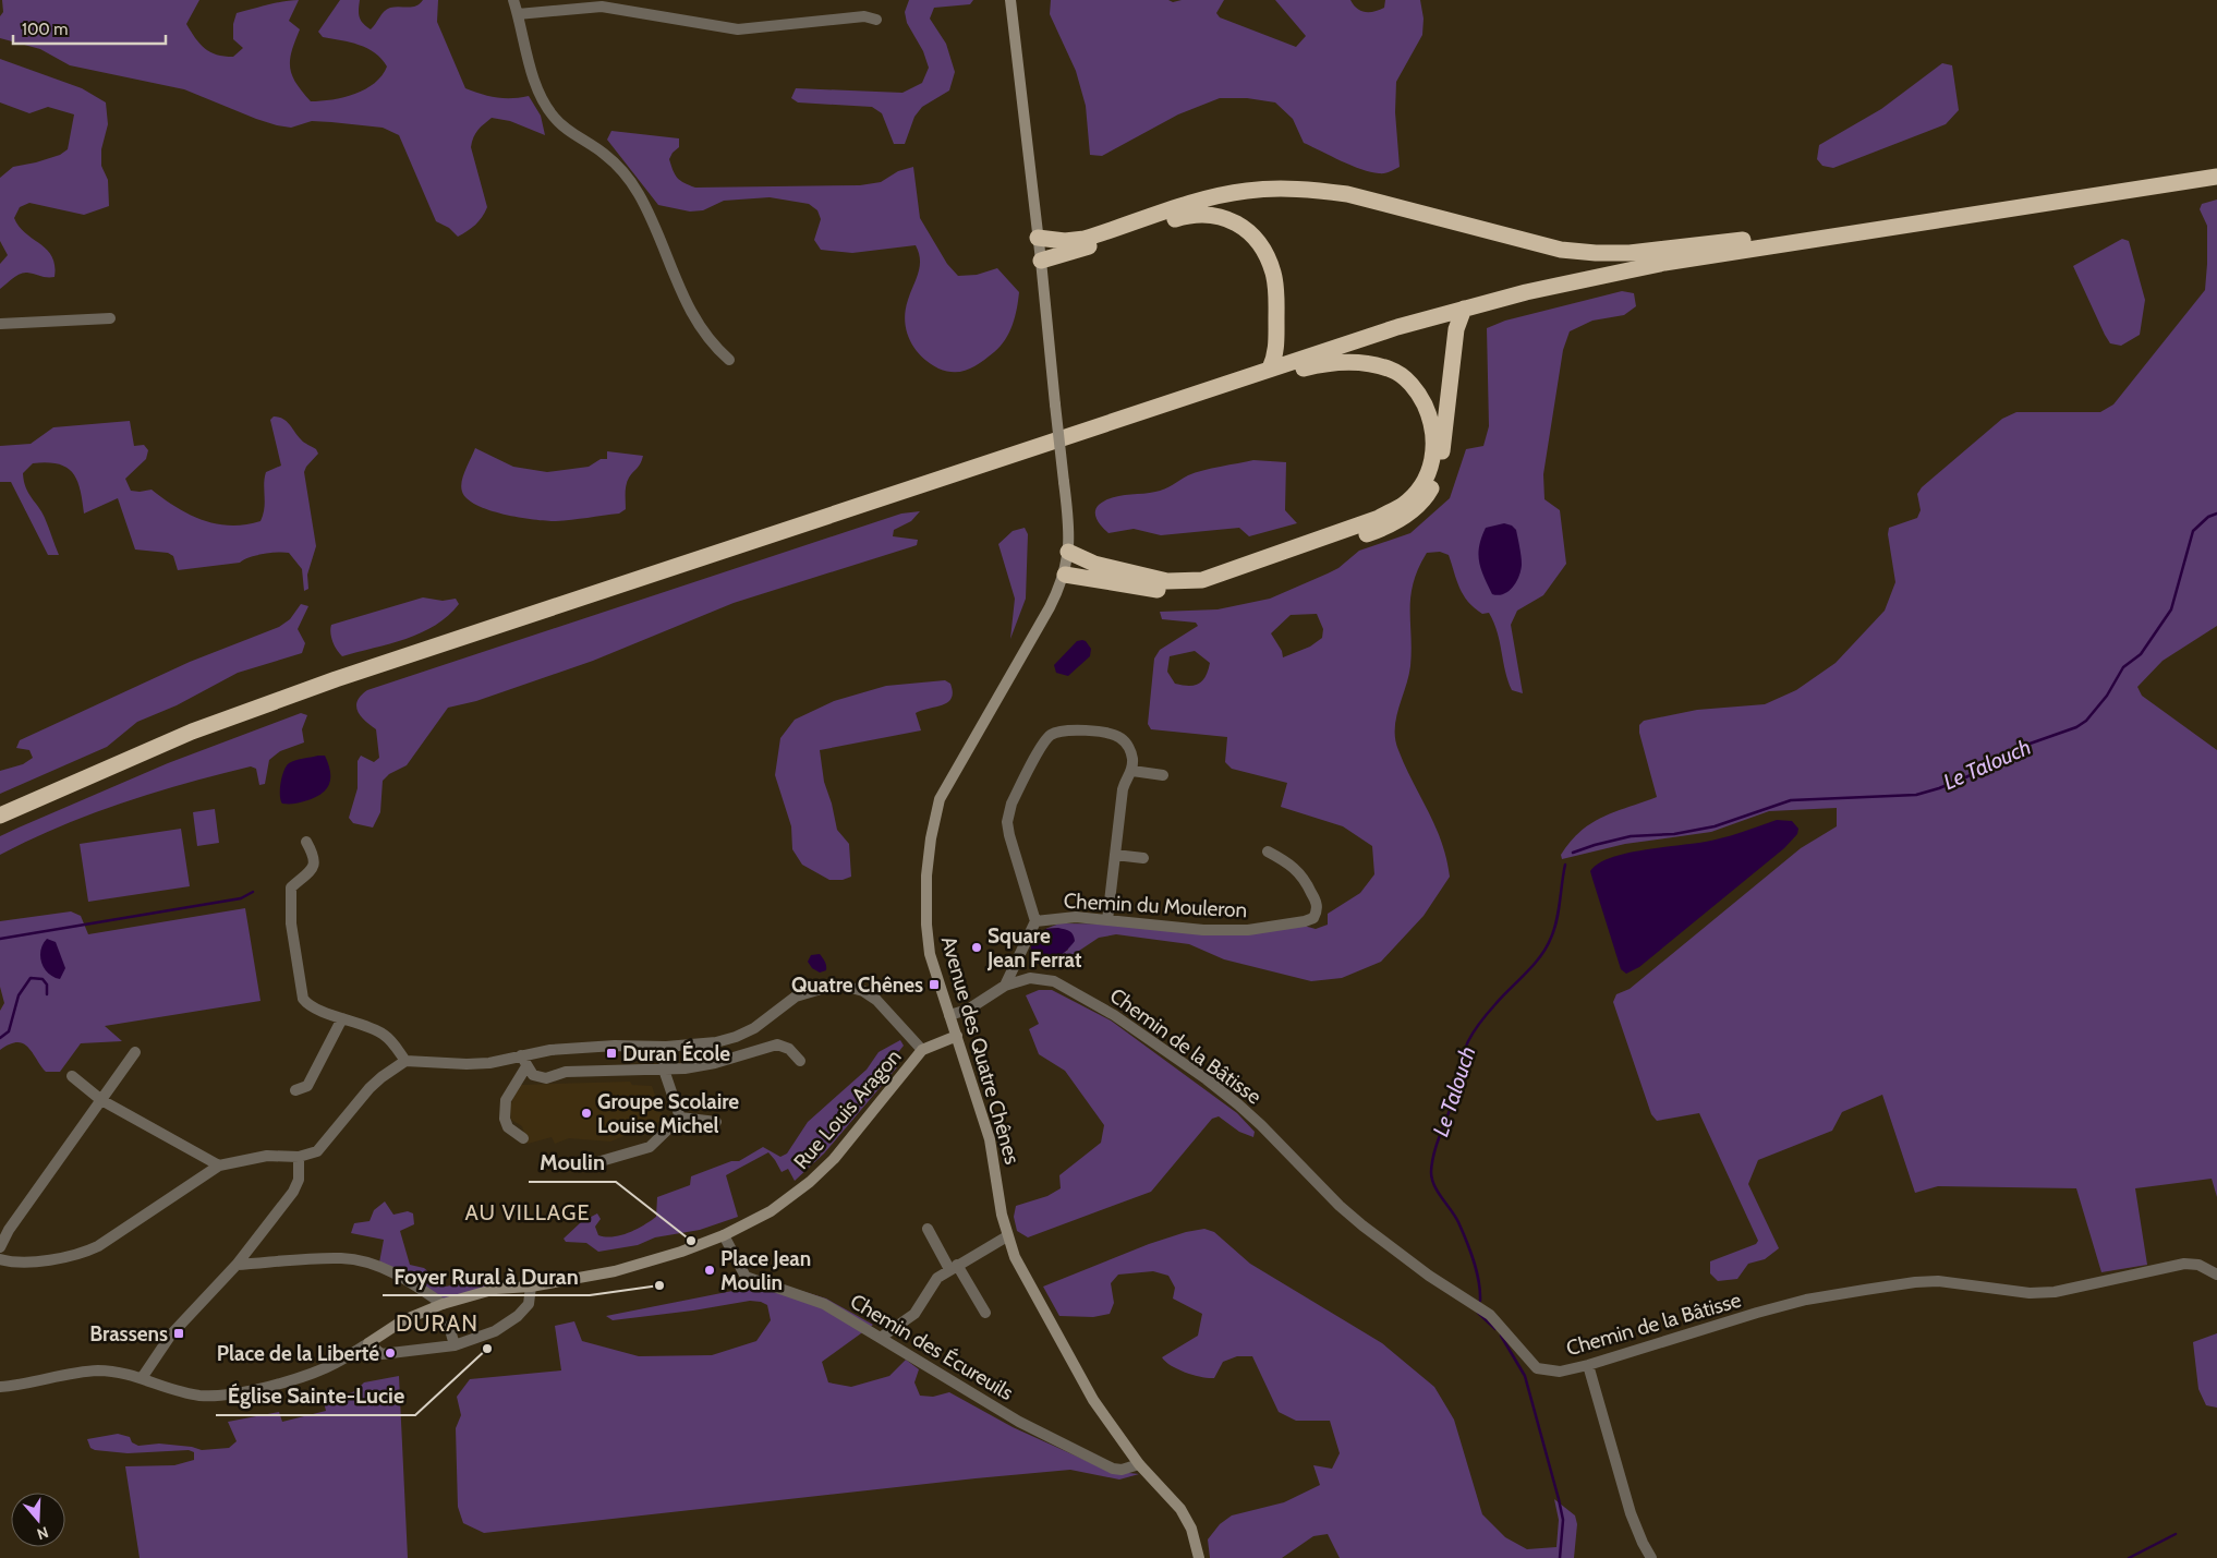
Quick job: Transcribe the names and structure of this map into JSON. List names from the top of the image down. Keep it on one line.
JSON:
{"streets":{"street":["Chemin du Mouleron","Chemin de la Bâtisse","Avenue des Quatre Chênes","Rue Louis Aragon","Chemin des Écureuils"]},"crossings":[["Avenue des Quatre Chênes","Rue Louis Aragon"],["Avenue des Quatre Chênes","Chemin des Écureuils"],["Rue Louis Aragon","Chemin des Écureuils"]],"districts":["AU VILLAGE","DURAN"],"water":["Le Talouch"],"places":{"other":["Square Jean Ferrat","Groupe Scolaire Louise Michel","Moulin","Place Jean Moulin","Foyer Rural à Duran","Église Sainte-Lucie","Place de la Liberté"],"transit":["Quatre Chênes","Duran École","Brassens"]},"scale_bar":"100 m","north":"bottom"}
